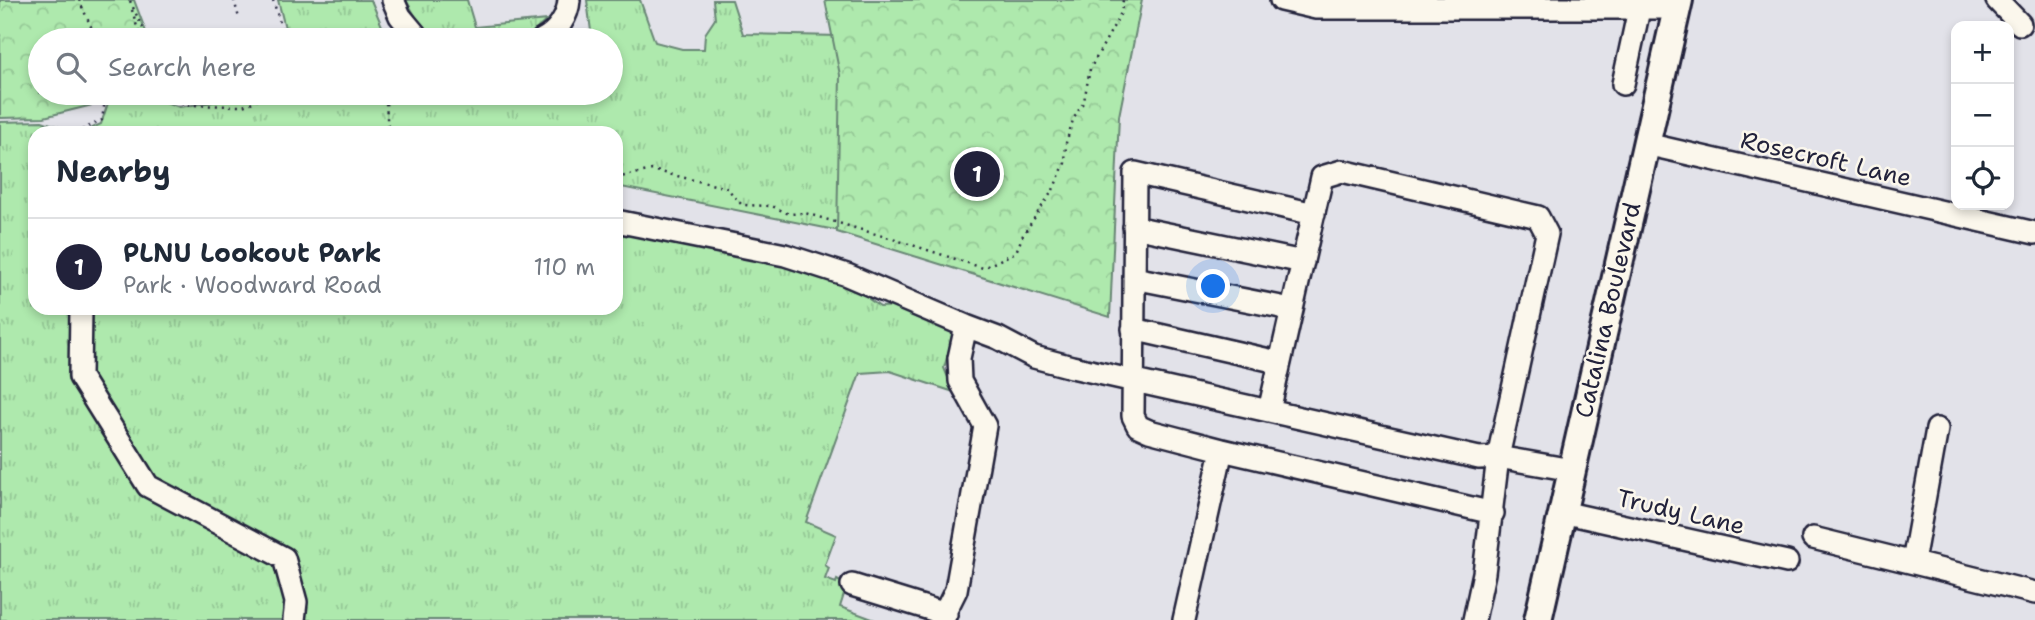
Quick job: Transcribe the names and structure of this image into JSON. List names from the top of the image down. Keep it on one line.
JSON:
{"streets":{"main road":["Catalina Boulevard"],"street":["Rosecroft Lane","Trudy Lane"]},"crossings":[["Rosecroft Lane","Catalina Boulevard"],["Catalina Boulevard","Trudy Lane"]],"page":{"map_buttons":["+","−"],"search":"Search here","heading":"Nearby","pins":"1","list":[{"mark":"1","name":"PLNU Lookout Park","note":"Park · Woodward Road","value":"110 m"}]}}
